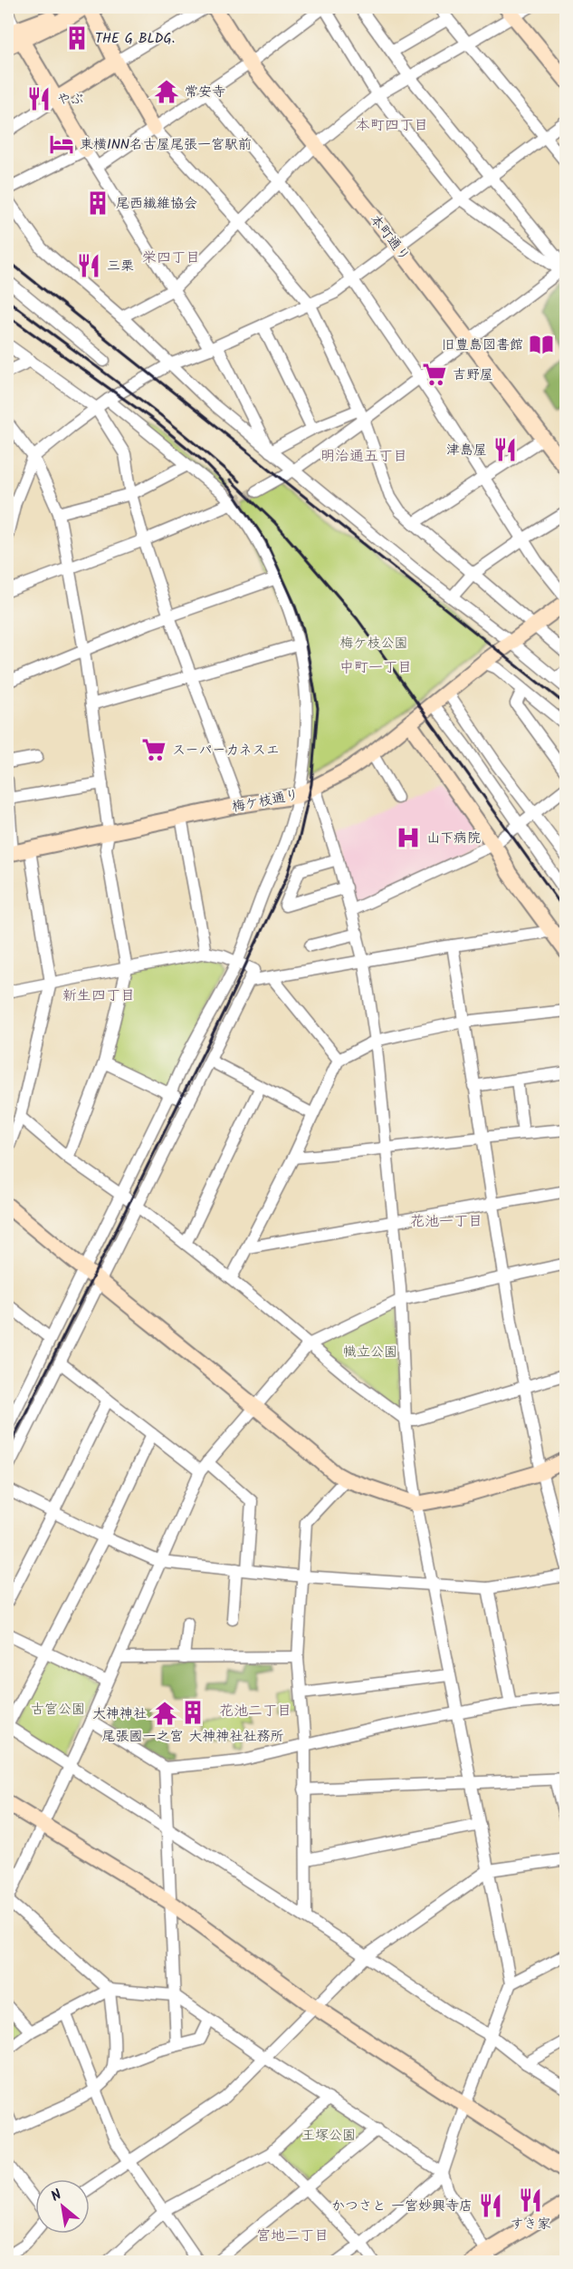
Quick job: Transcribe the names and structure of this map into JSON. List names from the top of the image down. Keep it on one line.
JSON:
{"streets":{"street":["本町通り","梅ケ枝通り"]},"districts":["本町四丁目","栄四丁目","明治通五丁目","中町一丁目","新生四丁目","花池一丁目","花池二丁目","宮地二丁目"],"parks":["梅ケ枝公園","幟立公園","古宮公園","王塚公園"],"places":{"building":["THE G BLDG.","尾西繊維協会","尾張國一之宮 大神神社社務所"],"temple":["常安寺","大神神社"],"restaurant":["やぶ","三栗","津島屋","すき家","かつさと 一宮妙興寺店"],"hotel":["東横INN名古屋尾張一宮駅前"],"library":["旧豊島図書館"],"supermarket":["吉野屋","スーパーカネスエ"],"hospital":["山下病院"]},"north":"top left"}
